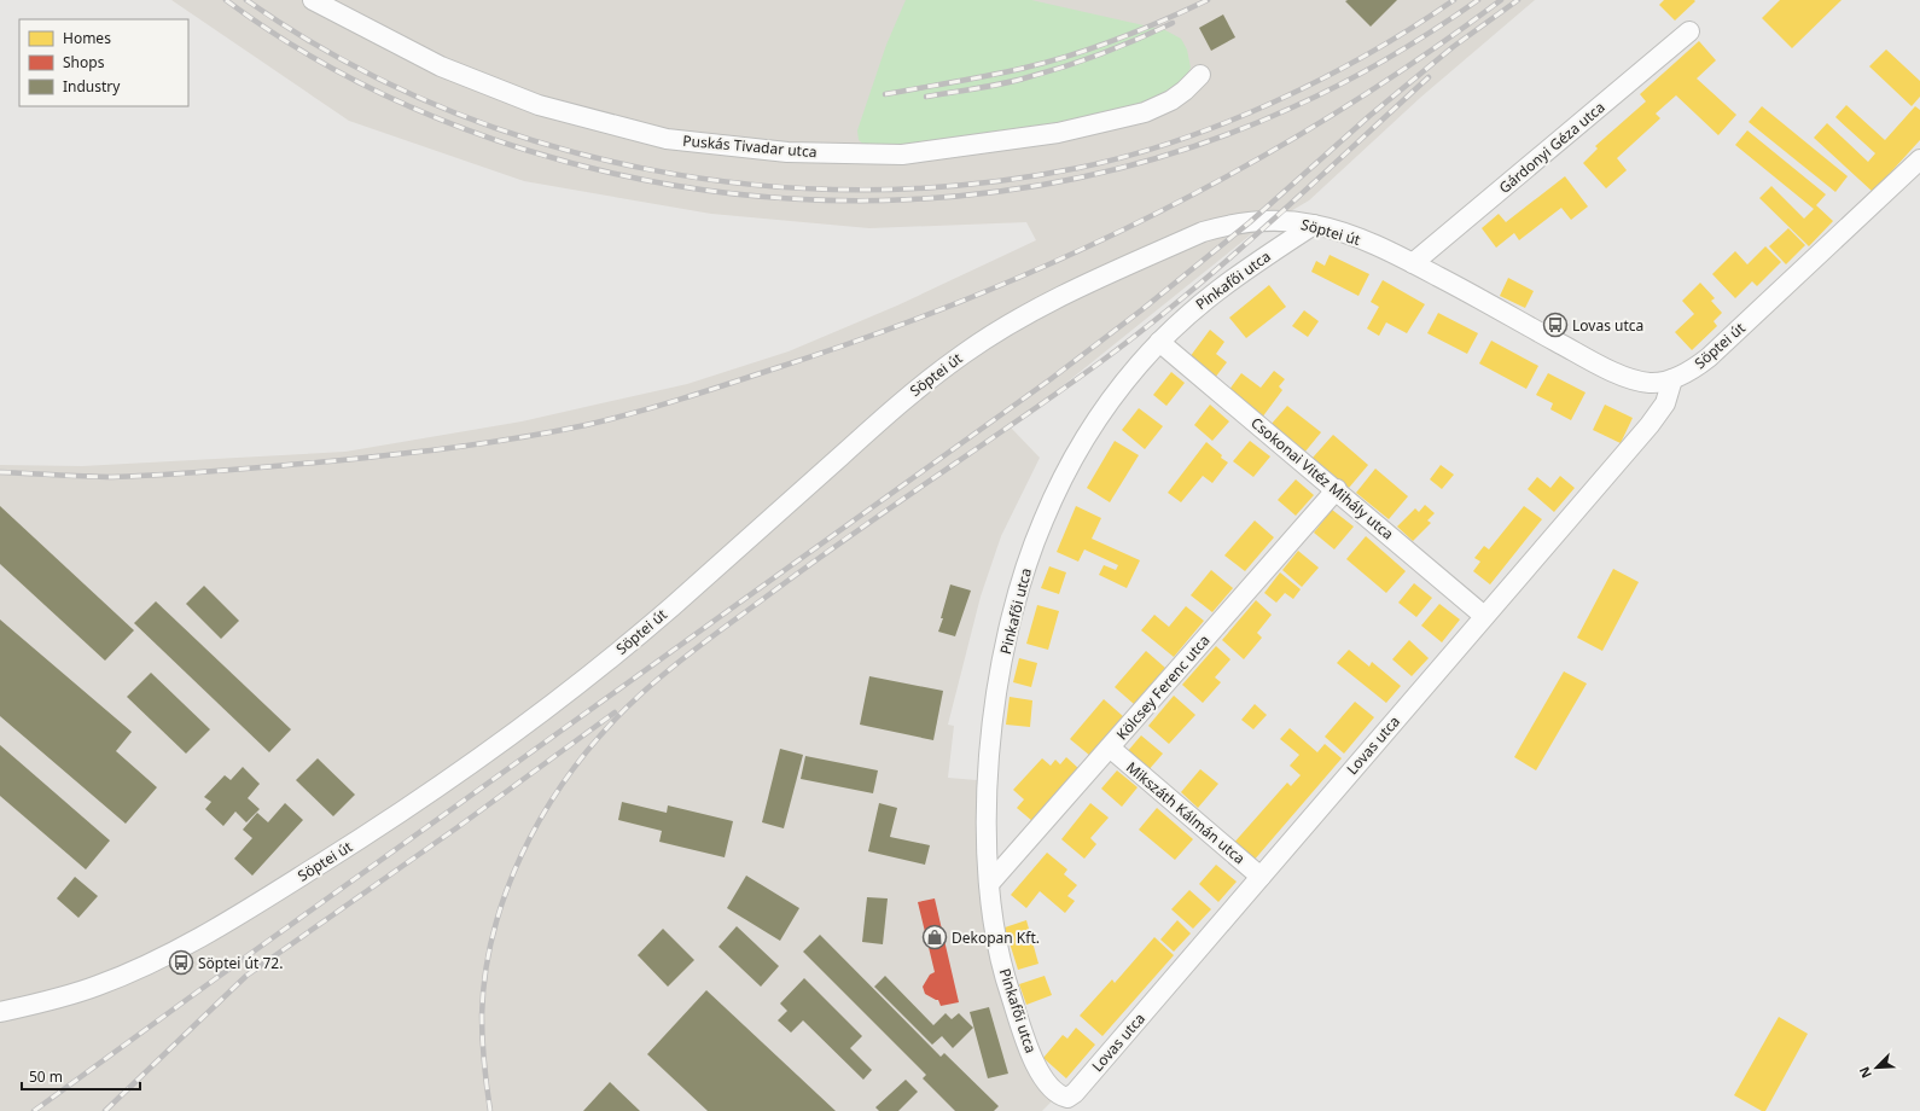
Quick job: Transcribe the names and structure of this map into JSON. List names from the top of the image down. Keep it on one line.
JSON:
{"streets":{"street":["Puskás Tivadar utca","Gárdonyi Géza utca","Söptei út","Pinkafői utca","Csokonai Vitéz Mihály utca","Kölcsey Ferenc utca","Lovas utca","Mikszáth Kálmán utca"]},"crossings":[["Gárdonyi Géza utca","Söptei út"],["Söptei út","Pinkafői utca"],["Söptei út","Lovas utca"],["Pinkafői utca","Csokonai Vitéz Mihály utca"],["Pinkafői utca","Kölcsey Ferenc utca"],["Pinkafői utca","Lovas utca"],["Csokonai Vitéz Mihály utca","Kölcsey Ferenc utca"],["Csokonai Vitéz Mihály utca","Lovas utca"],["Kölcsey Ferenc utca","Mikszáth Kálmán utca"],["Lovas utca","Mikszáth Kálmán utca"]],"places":{"bus stop":["Lovas utca","Söptei út 72."],"shop":["Dekopan Kft."]},"legend":["Homes","Shops","Industry"],"scale_bar":"50 m","north":"bottom left"}
